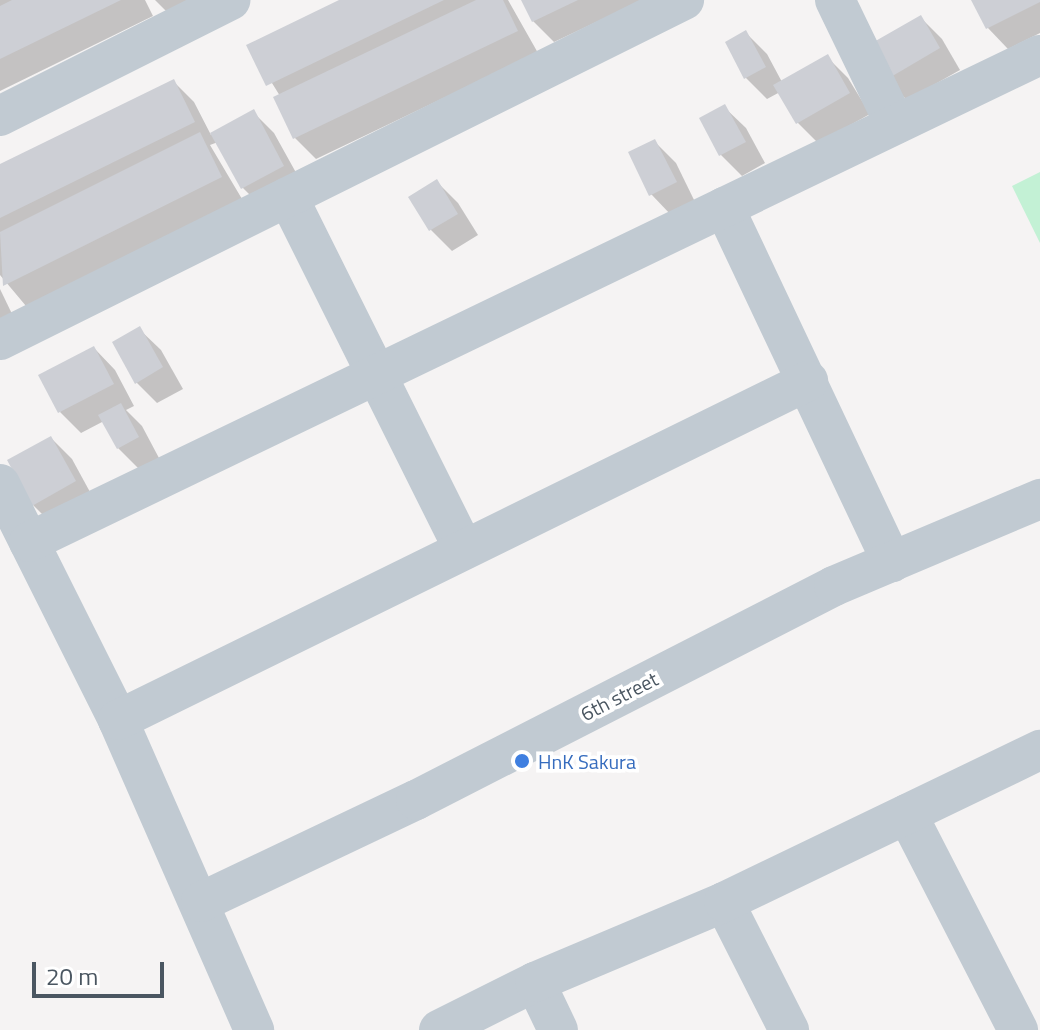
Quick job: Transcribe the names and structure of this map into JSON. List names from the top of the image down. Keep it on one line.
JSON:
{"streets":{"street":["6th street"]},"places":["HnK Sakura"],"scale_bar":"20 m"}
